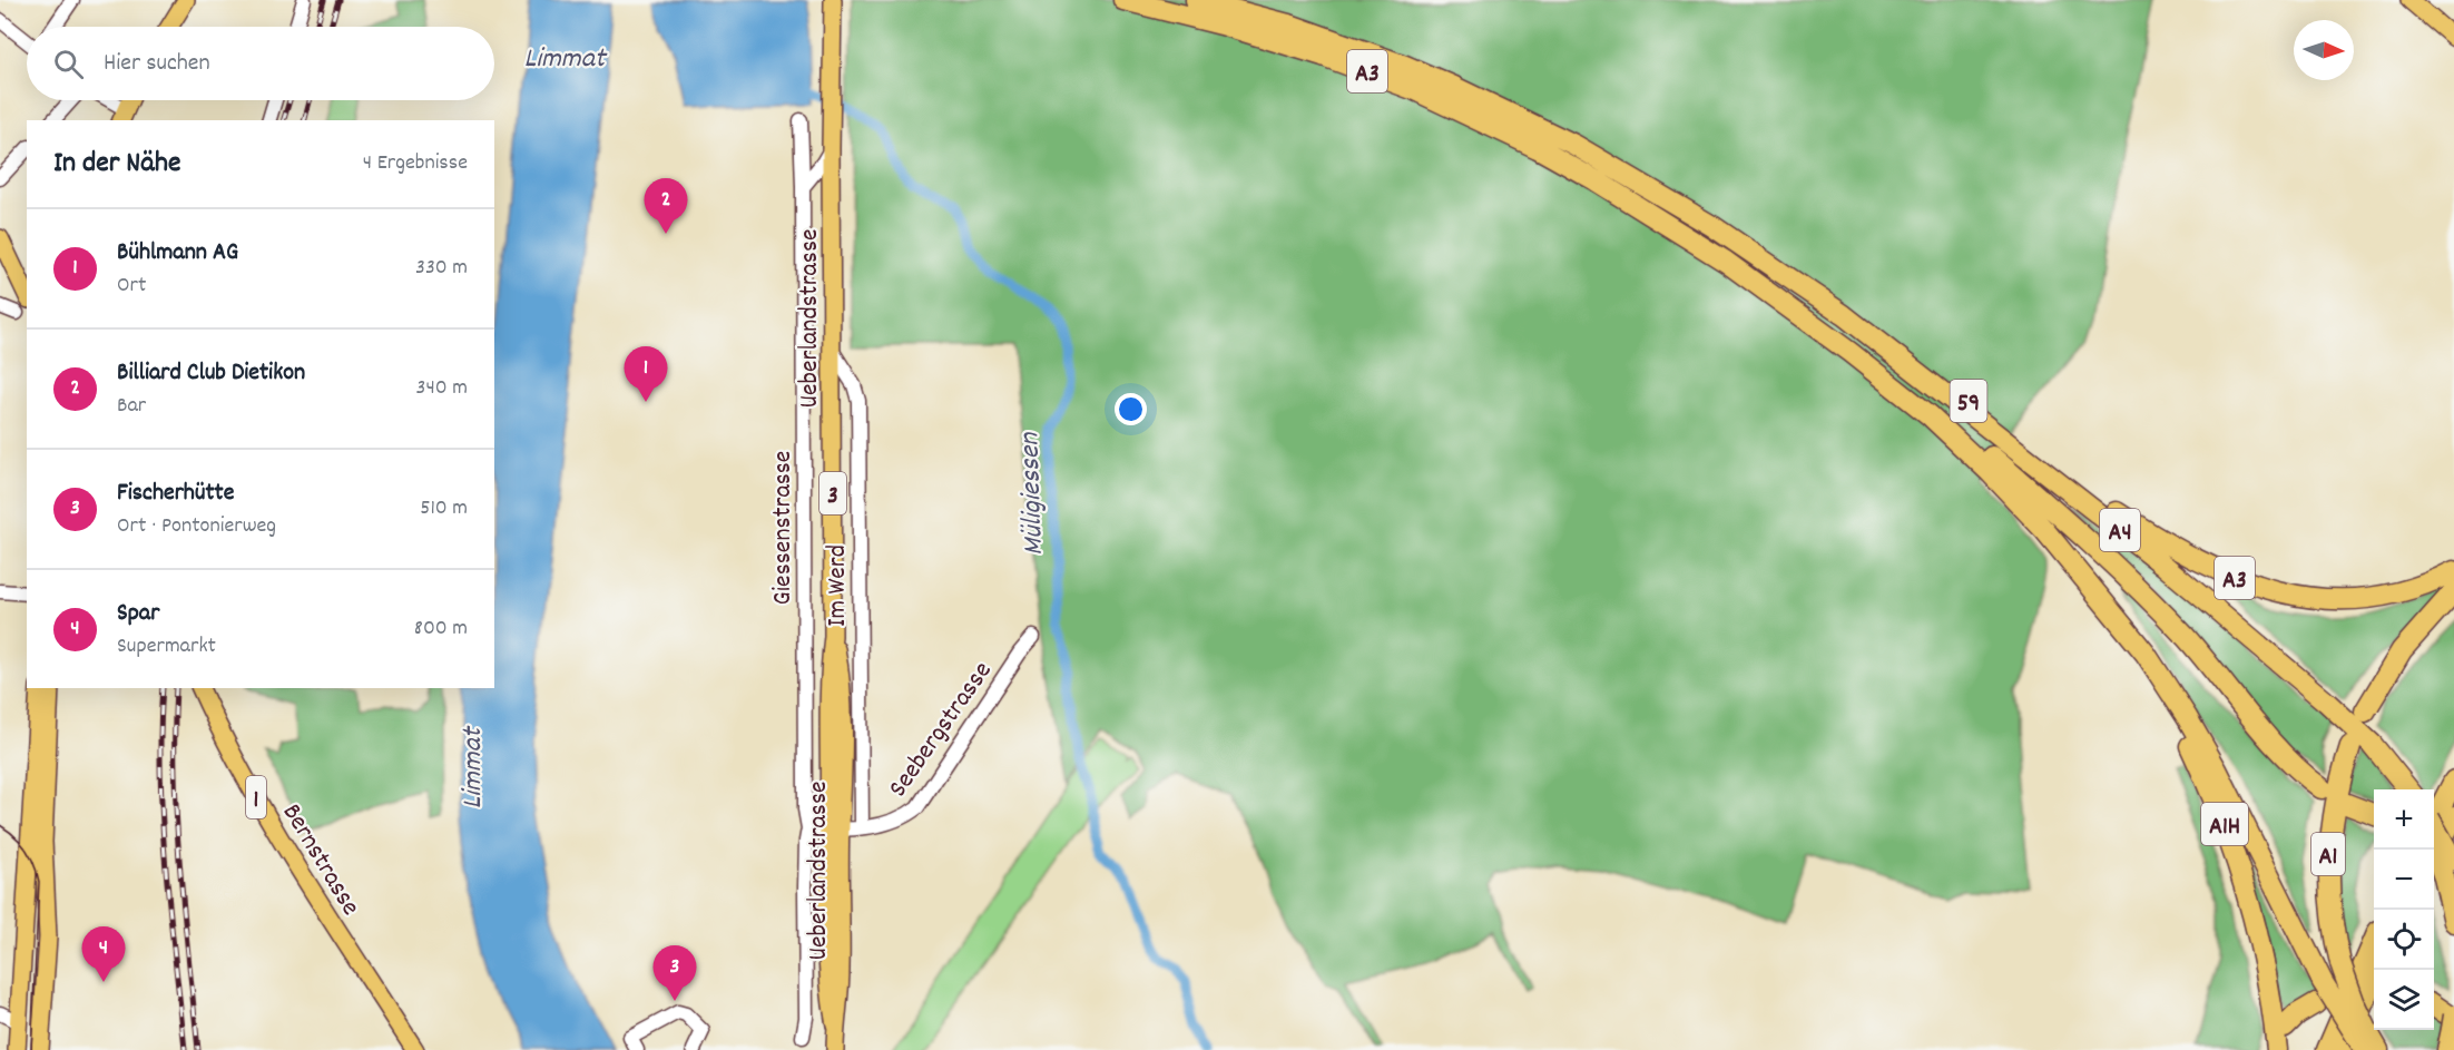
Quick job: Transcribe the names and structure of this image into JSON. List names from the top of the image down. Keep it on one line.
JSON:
{"streets":{"highway":["A3","59","A4","A1H","A1"],"main road":["Ueberlandstrasse","3","1","Bernstrasse"],"street":["Giessenstrasse","Im Werd","Seebergstrasse"]},"crossings":[["A3","59"],["A3","A4"],["Ueberlandstrasse","Im Werd"],["Ueberlandstrasse","Seebergstrasse"],["59","A4"],["A4","A1H"],["A4","A1"],["Im Werd","Seebergstrasse"]],"water":["Limmat","Müligiessen"],"north":"right","page":{"search":"Hier suchen","heading":["In der Nähe","4 Ergebnisse"],"pins":["2","1","4","3"],"list":[{"mark":"1","name":"Bühlmann AG","note":"Ort","value":"330 m"},{"mark":"2","name":"Billiard Club Dietikon","note":"Bar","value":"340 m"},{"mark":"3","name":"Fischerhütte","note":"Ort · Pontonierweg","value":"510 m"},{"mark":"4","name":"Spar","note":"Supermarkt","value":"800 m"}],"map_buttons":["+","−"]}}
